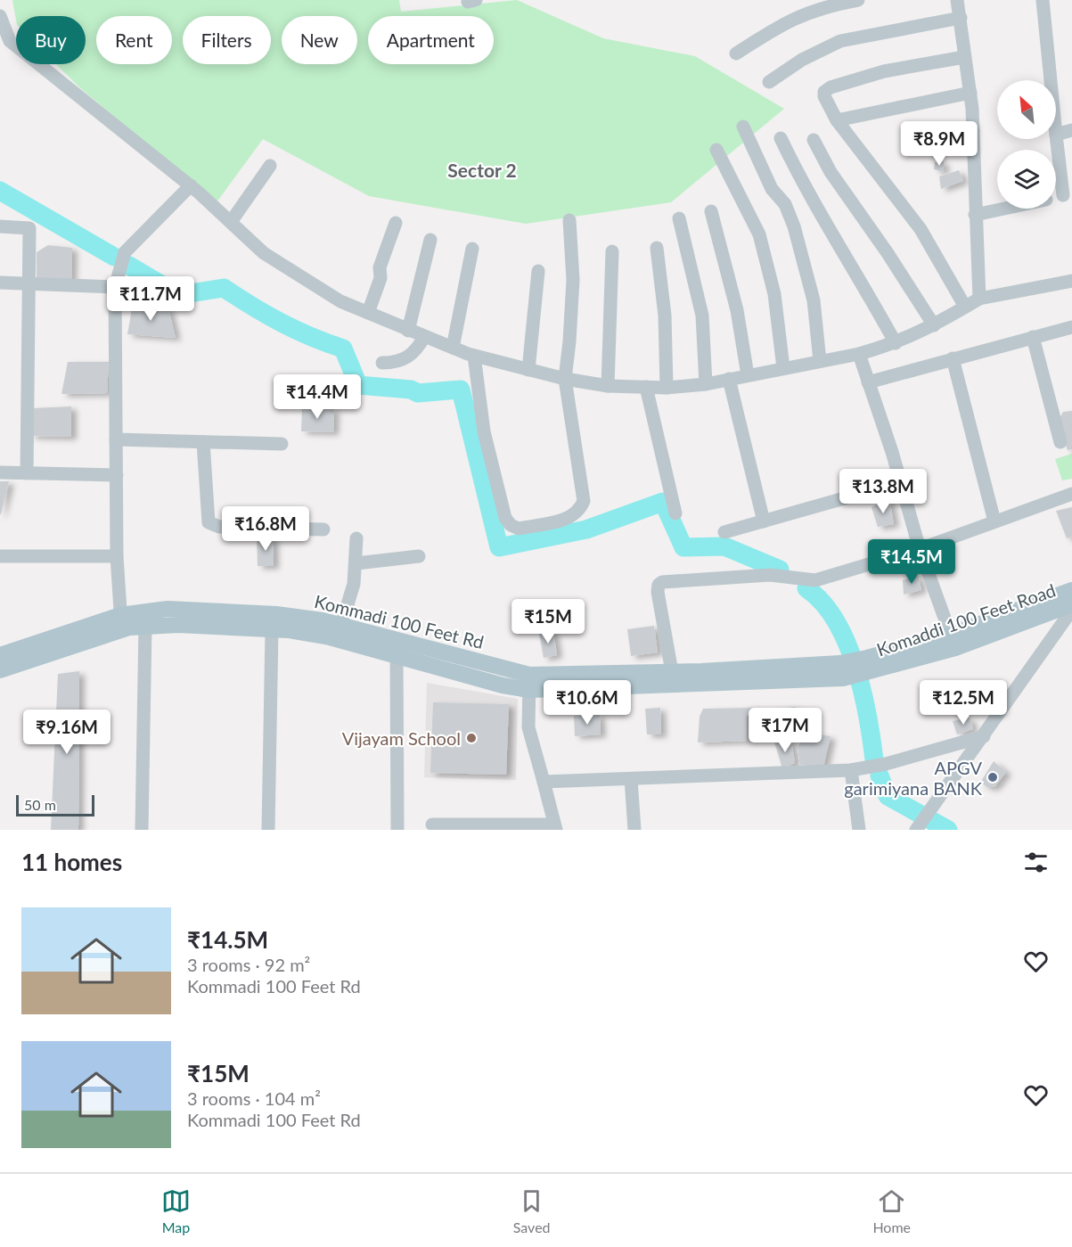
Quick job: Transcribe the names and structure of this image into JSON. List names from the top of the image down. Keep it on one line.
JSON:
{"streets":{"main road":["Komaddi 100 Feet Road","Kommadi 100 Feet Rd"]},"crossings":[["Komaddi 100 Feet Road","Kommadi 100 Feet Rd"]],"districts":["Sector 2"],"places":["Vijayam School","APGV garimiyana BANK"],"scale_bar":"50 m","north":"top left","page":{"chip":["Buy","Rent","Filters","New","Apartment"],"price":["₹8.9M","₹11.7M","₹14.4M","₹13.8M","₹16.8M","₹14.5M","₹15M","₹10.6M","₹12.5M","₹17M","₹9.16M"],"scale":"50 m","heading":"11 homes","list":[{"name":"₹14.5M","note":"3 rooms · 92 m² · Kommadi 100 Feet Rd"},{"name":"₹15M","note":"3 rooms · 104 m² · Kommadi 100 Feet Rd"}],"tabs":["Map","Saved","Home"]}}
